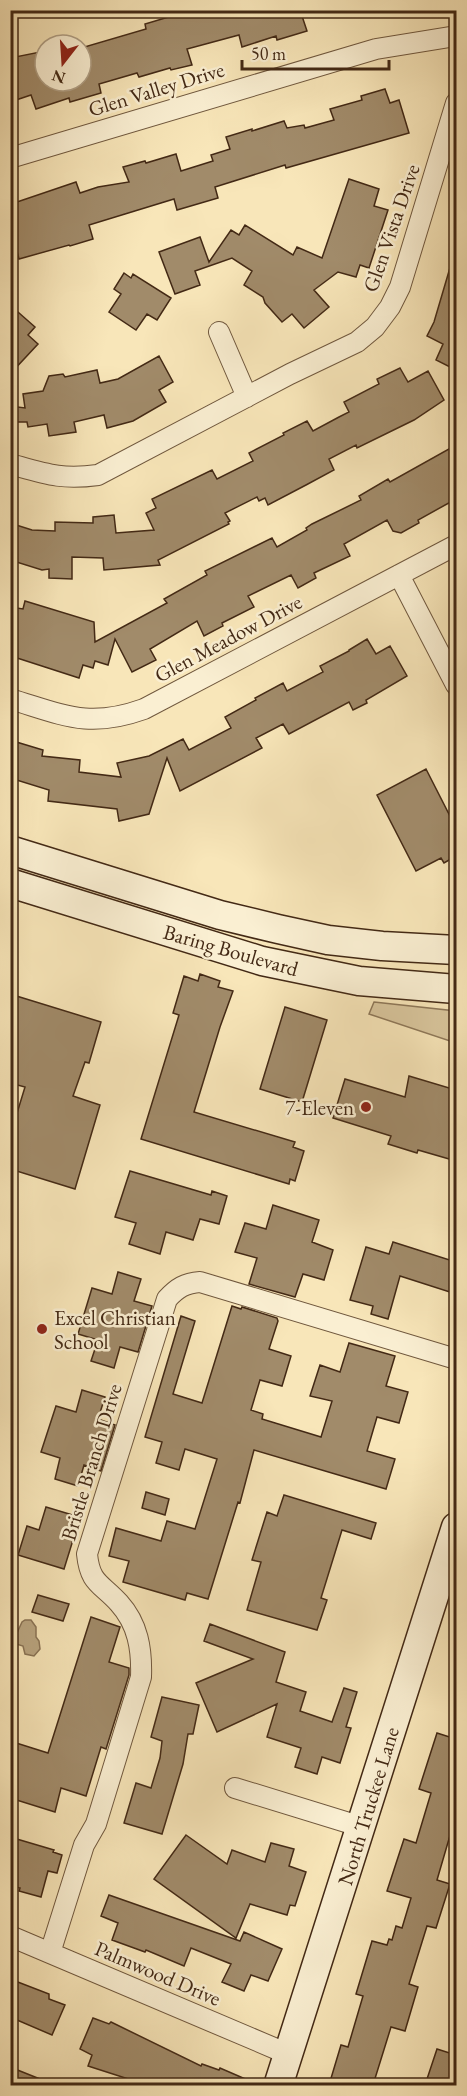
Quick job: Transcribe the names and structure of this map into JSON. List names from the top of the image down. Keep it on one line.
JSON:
{"streets":{"main road":["Baring Boulevard","North Truckee Lane"],"street":["Glen Valley Drive","Glen Vista Drive","Glen Meadow Drive","Bristle Branch Drive","Palmwood Drive"]},"crossings":[["Bristle Branch Drive","Palmwood Drive"],["North Truckee Lane","Palmwood Drive"]],"places":["7-Eleven","Excel Christian School"],"scale_bar":"50 m","north":"bottom"}
